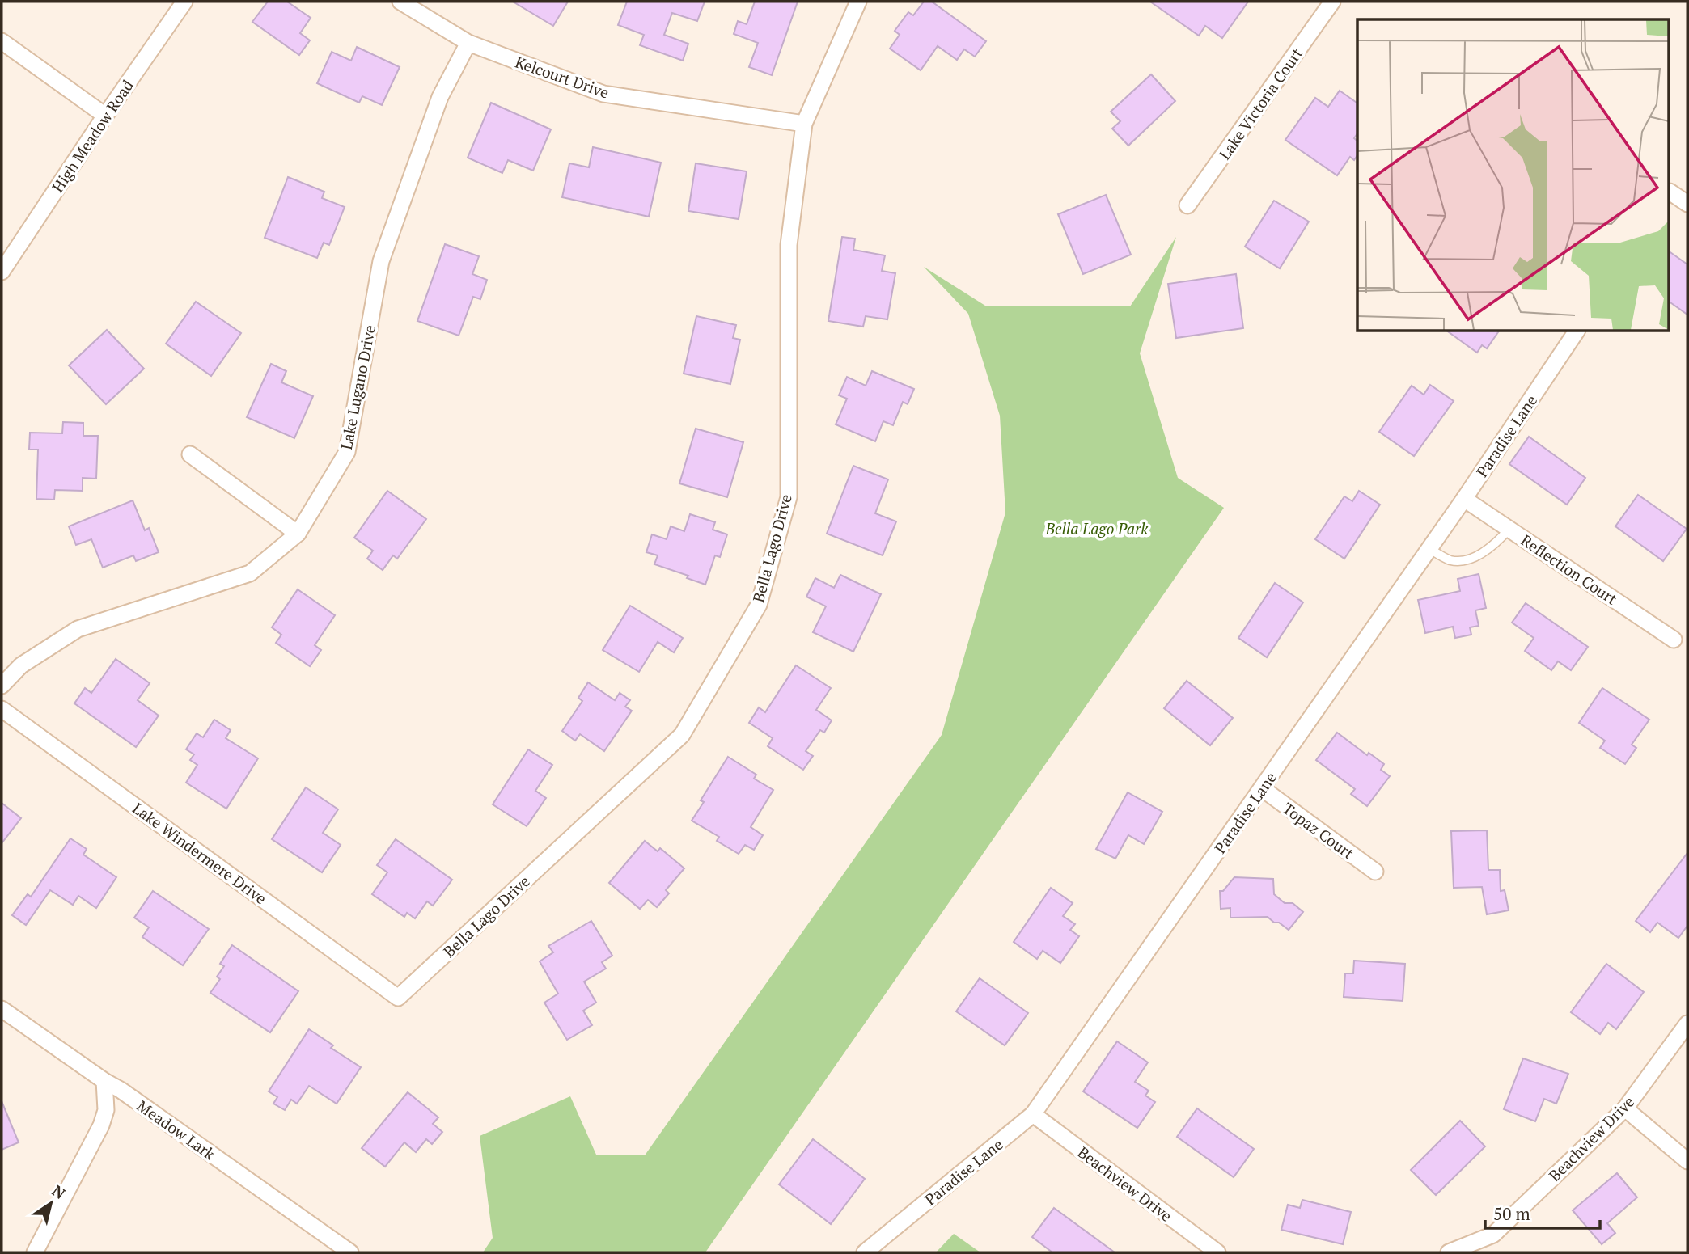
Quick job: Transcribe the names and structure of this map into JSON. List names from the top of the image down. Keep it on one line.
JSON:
{"streets":{"street":["Kelcourt Drive","Lake Victoria Court","High Meadow Road","Lake Lugano Drive","Paradise Lane","Bella Lago Drive","Reflection Court","Topaz Court","Lake Windermere Drive","Meadow Lark","Beachview Drive"]},"crossings":[["Kelcourt Drive","Lake Lugano Drive"],["Kelcourt Drive","Bella Lago Drive"],["Paradise Lane","Reflection Court"],["Paradise Lane","Topaz Court"],["Paradise Lane","Beachview Drive"],["Bella Lago Drive","Lake Windermere Drive"]],"parks":["Bella Lago Park"],"scale_bar":"50 m","north":"top right"}
